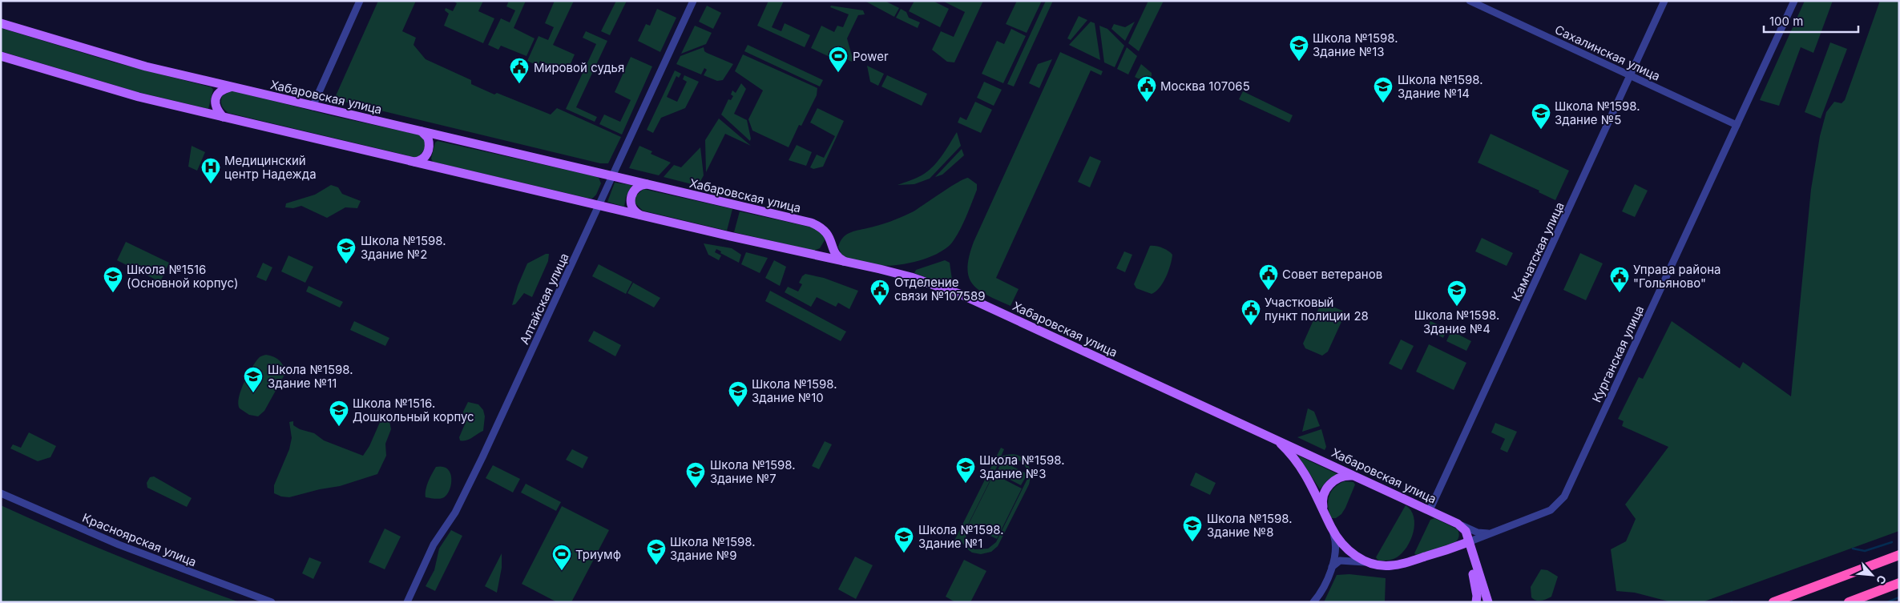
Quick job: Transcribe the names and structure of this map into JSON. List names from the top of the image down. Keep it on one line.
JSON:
{"streets":{"main road":["Хабаровская улица","Курганская улица"],"street":["Сахалинская улица","Камчатская улица","Алтайская улица","Красноярская улица"]},"crossings":[["Сахалинская улица","Камчатская улица"],["Сахалинская улица","Курганская улица"],["Хабаровская улица","Камчатская улица"],["Хабаровская улица","Алтайская улица"],["Хабаровская улица","Курганская улица"]],"places":{"school or university":["Школа №1598. Здание №13","Школа №1598. Здание №14","Школа №1598. Здание №5","Школа №1598. Здание №2","Школа №1516 (Основной корпус)","Школа №1598. Здание №4","Школа №1598. Здание №11","Школа №1598. Здание №10","Школа №1516. Дошкольный корпус","Школа №1598. Здание №3","Школа №1598. Здание №7","Школа №1598. Здание №8","Школа №1598. Здание №1","Школа №1598. Здание №9"],"sports":["Power","Триумф"],"public building":["Мировой судья","Москва 107065","Совет ветеранов","Управа района \"Гольяново\"","Отделение связи №107589","Участковый пункт полиции 28"],"hospital":["Медицинский центр Надежда"]},"scale_bar":"100 m","north":"bottom right"}
